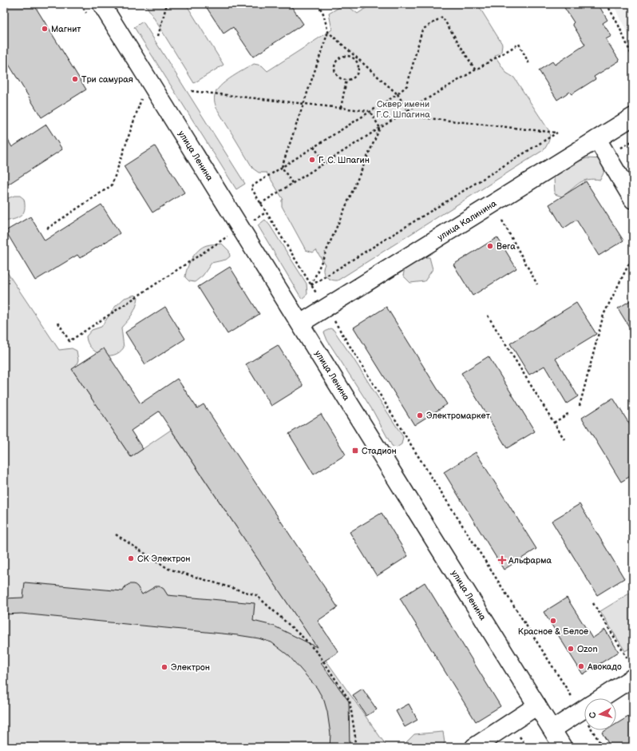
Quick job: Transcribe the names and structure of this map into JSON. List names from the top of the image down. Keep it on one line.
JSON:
{"streets":{"street":["улица Ленина","улица Калинина"]},"crossings":[["улица Ленина","улица Калинина"]],"parks":["Сквер имени Г.С. Шпагина"],"places":{"other":["Магнит","Три самурая","Г. С. Шпагин","Вега","Электромаркет","СК Электрон","Красное & Белое","Ozon","Авокадо","Электрон"],"transit":["Стадион"],"health":["Альфарма"]},"north":"left"}
